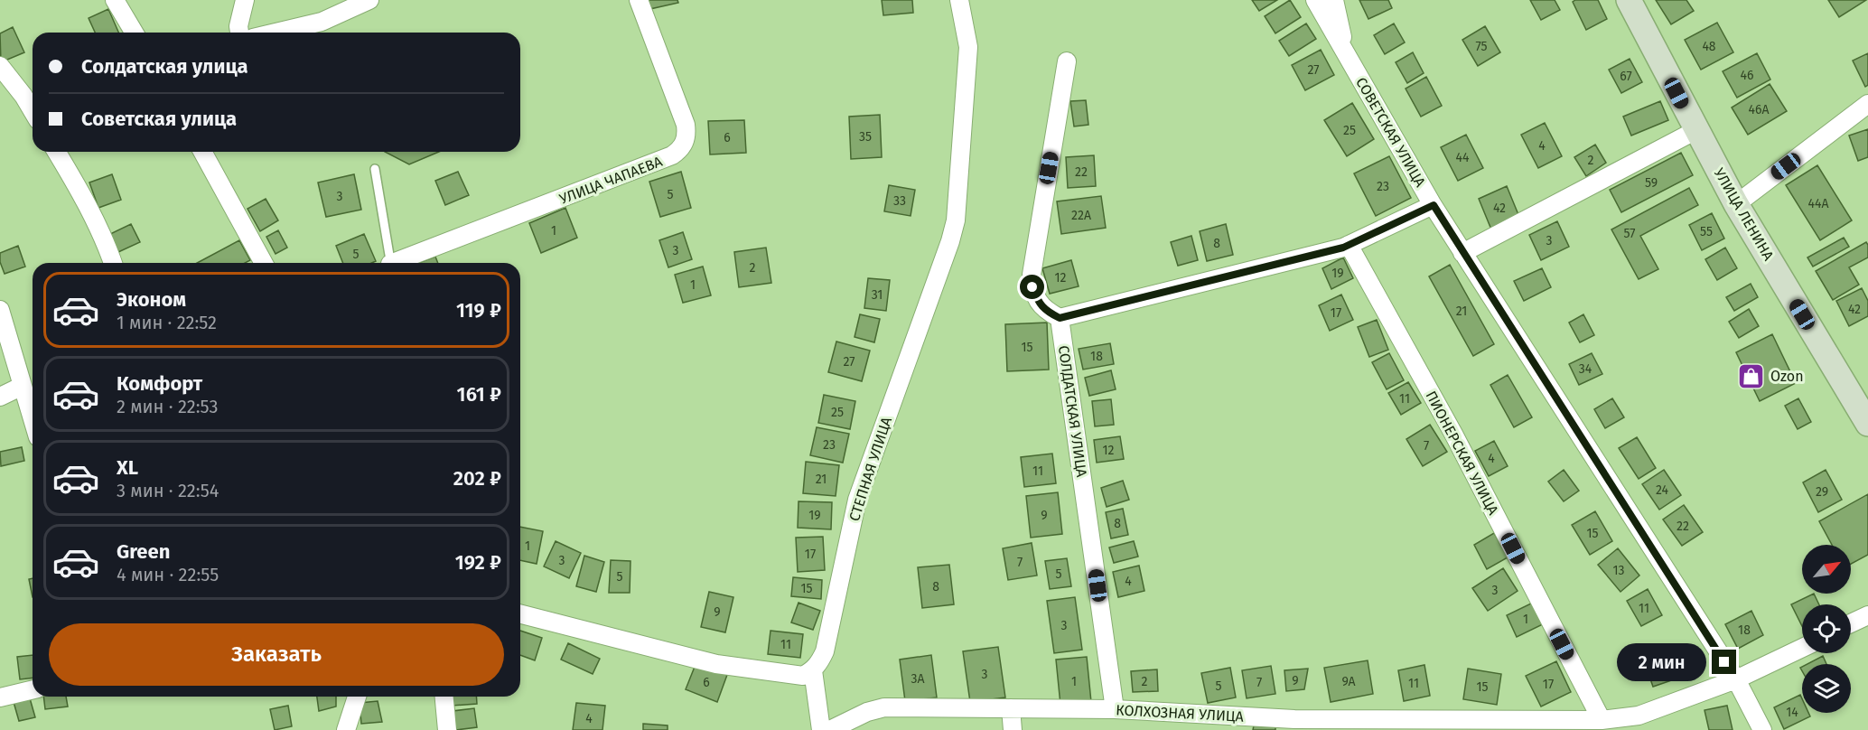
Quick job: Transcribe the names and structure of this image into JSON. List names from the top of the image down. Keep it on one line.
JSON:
{"streets":{"main road":["УЛИЦА ЛЕНИНА"],"street":["СОВЕТСКАЯ УЛИЦА","УЛИЦА ЧАПАЕВА","СОЛДАТСКАЯ УЛИЦА","ПИОНЕРСКАЯ УЛИЦА","СТЕПНАЯ УЛИЦА","КОЛХОЗНАЯ УЛИЦА"]},"crossings":[["СОВЕТСКАЯ УЛИЦА","КОЛХОЗНАЯ УЛИЦА"],["СОЛДАТСКАЯ УЛИЦА","КОЛХОЗНАЯ УЛИЦА"],["ПИОНЕРСКАЯ УЛИЦА","КОЛХОЗНАЯ УЛИЦА"]],"places":{"shop":["Ozon"]},"house_numbers":["75","48","27","46","67","46А","25","35","6","4","44","2","22","59","23","5","3","33","44А","42","22А","1","55","57","3","8","3","5","2","19","12","1","31","42","21","17","15","18","27","34","11","25","23","7","12","4","11","21","24","29","19","9","8","22","15","1","17","3","7","13","5","5","4","8","15","3","11","9","1","3","18","11","3","3А","9","1","2","9А","6","7","11","17","5","15","14","4"],"north":"top right","page":{"banner":["Солдатская улица","Советская улица"],"list":[{"name":"Эконом","note":"1 мин · 22:52","value":"119 ₽"},{"name":"Комфорт","note":"2 мин · 22:53","value":"161 ₽"},{"name":"XL","note":"3 мин · 22:54","value":"202 ₽"},{"name":"Green","note":"4 мин · 22:55","value":"192 ₽"}],"buttons":"Заказать","bubble":"2 мин"}}
